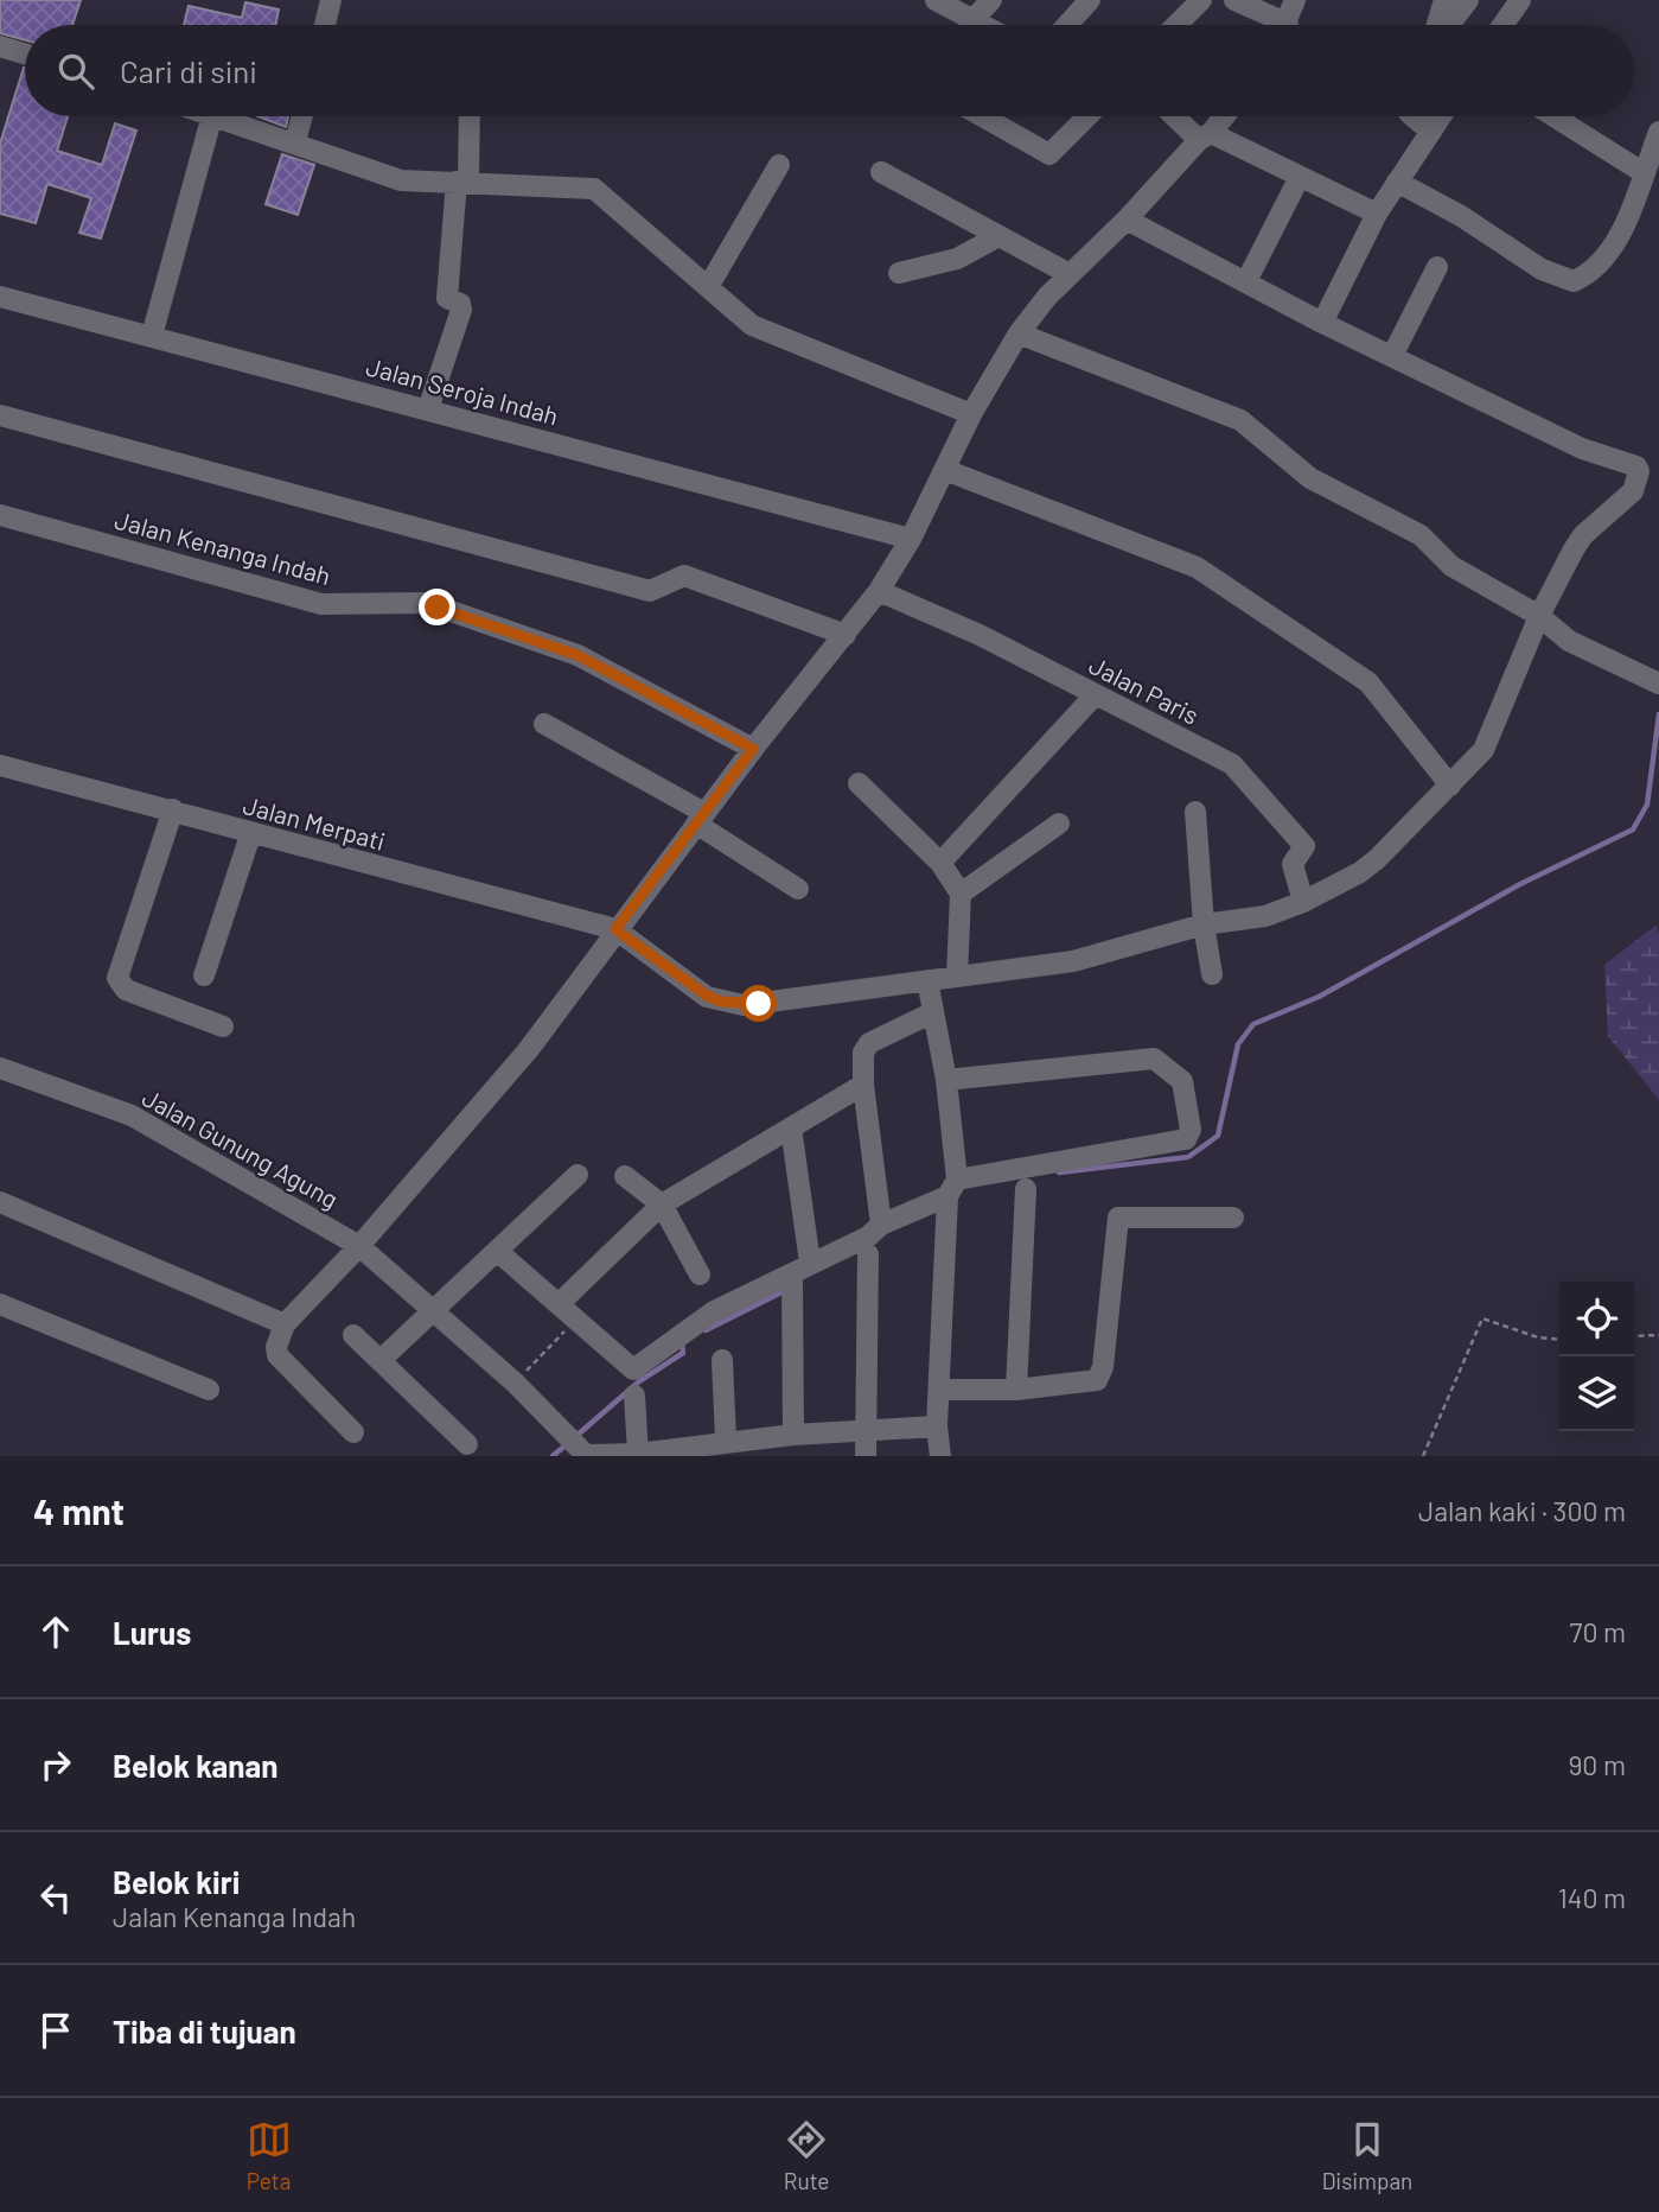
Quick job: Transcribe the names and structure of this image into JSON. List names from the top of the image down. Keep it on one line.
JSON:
{"streets":{"street":["Jalan Seroja Indah","Jalan Kenanga Indah","Jalan Paris","Jalan Merpati","Jalan Gunung Agung"]},"page":{"search":"Cari di sini","heading":["4 mnt","Jalan kaki · 300 m"],"list":[["Lurus","70 m"],["Belok kanan","90 m"],["Belok kiri","Jalan Kenanga Indah","140 m"],"Tiba di tujuan"],"nav":["Peta","Rute","Disimpan"]}}
